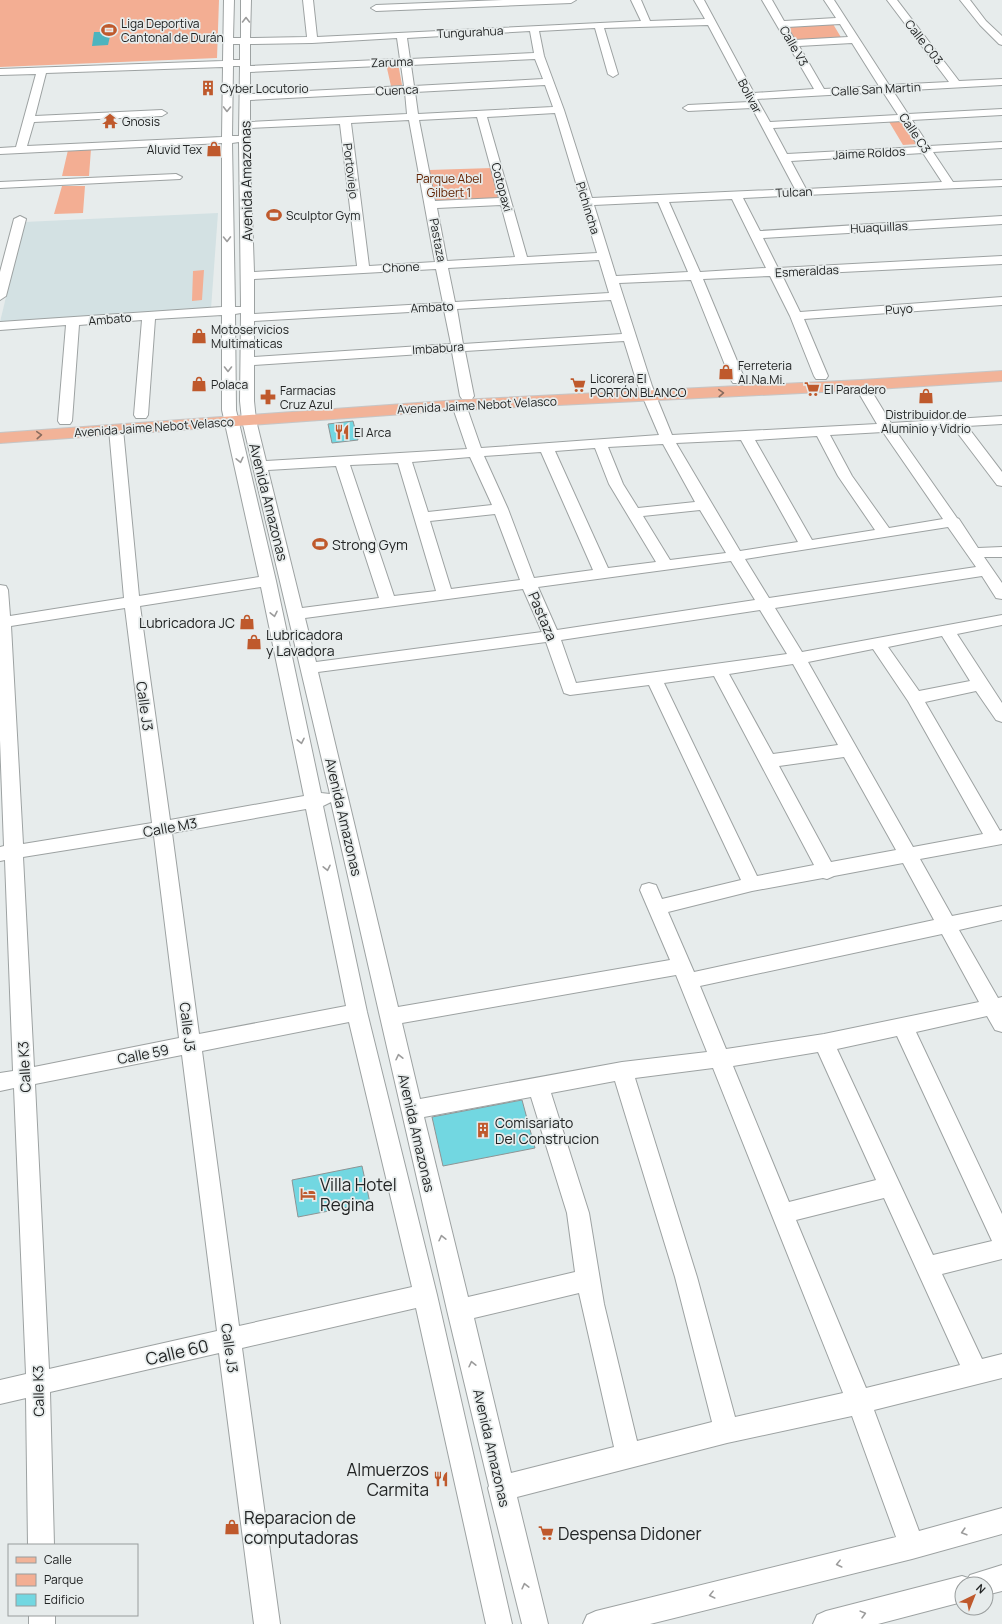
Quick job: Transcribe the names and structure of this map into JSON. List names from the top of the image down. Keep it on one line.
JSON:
{"streets":{"main road":["Avenida Jaime Nebot Velasco"],"street":["Tungurahua","Calle C03","Calle V3","Zaruma","Calle San Martin","Cuenca","Bolivar","Calle C3","Jaime Roldos","Portoviejo","Avenida Amazonas","Cotopaxi","Tulcan","Pichincha","Huaquillas","Pastaza","Chone","Esmeraldas","Ambato","Puyo","Imbabura","Calle J3","Calle M3","Calle 59","Calle K3","Calle 60"]},"crossings":[["Tungurahua","Bolivar"],["Tungurahua","Avenida Amazonas"],["Tungurahua","Pichincha"],["Tungurahua","Pastaza"],["Calle C03","Calle San Martin"],["Calle V3","Calle San Martin"],["Zaruma","Avenida Amazonas"],["Zaruma","Pichincha"],["Zaruma","Pastaza"],["Calle San Martin","Bolivar"],["Calle San Martin","Calle C3"],["Cuenca","Avenida Amazonas"],["Cuenca","Pichincha"],["Cuenca","Pastaza"],["Bolivar","Jaime Roldos"],["Bolivar","Tulcan"],["Calle C3","Jaime Roldos"],["Calle C3","Tulcan"],["Portoviejo","Chone"],["Avenida Amazonas","Chone"],["Avenida Amazonas","Ambato"],["Avenida Amazonas","Imbabura"],["Avenida Amazonas","Avenida Jaime Nebot Velasco"],["Avenida Amazonas","Calle M3"],["Avenida Amazonas","Calle 59"],["Avenida Amazonas","Calle 60"],["Cotopaxi","Chone"],["Tulcan","Pichincha"],["Pichincha","Pastaza"],["Pichincha","Chone"],["Pichincha","Esmeraldas"],["Pichincha","Ambato"],["Pichincha","Imbabura"],["Pichincha","Avenida Jaime Nebot Velasco"],["Pastaza","Chone"],["Pastaza","Ambato"],["Pastaza","Imbabura"],["Pastaza","Avenida Jaime Nebot Velasco"],["Avenida Jaime Nebot Velasco","Calle J3"],["Calle J3","Calle M3"],["Calle J3","Calle 59"],["Calle J3","Calle 60"],["Calle M3","Calle K3"],["Calle 59","Calle K3"],["Calle K3","Calle 60"]],"parks":["Parque Abel Gilbert 1"],"places":{"sports":["Liga Deportiva Cantonal de Durán","Sculptor Gym","Strong Gym"],"building":["Cyber Locutorio","Comisariato Del Construcion"],"temple":["Gnosis"],"shop":["Aluvid Tex","Motoservicios Multimaticas","Ferreteria Al.Na.Mi.","Polaca","Distribuidor de Aluminio y Vidrio","Lubricadora JC","Lubricadora y Lavadora","Reparacion de computadoras"],"supermarket":["Licorera El PORTÓN BLANCO","El Paradero","Despensa Didoner"],"pharmacy":["Farmacias Cruz Azul"],"restaurant":["El Arca","Almuerzos Carmita"],"hotel":["Villa Hotel Regina"]},"legend":["Calle","Parque","Edificio"],"north":"top right"}
